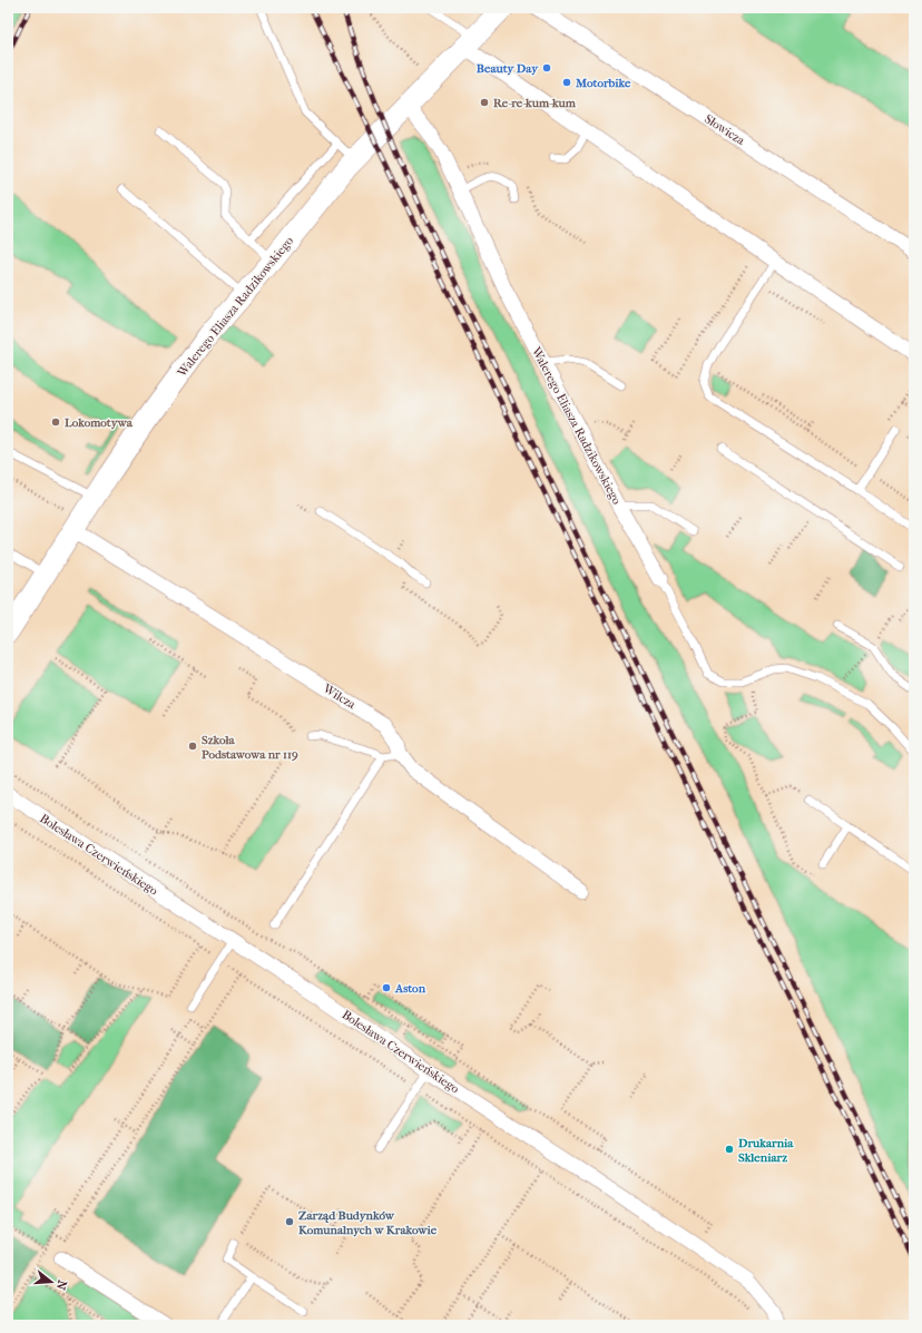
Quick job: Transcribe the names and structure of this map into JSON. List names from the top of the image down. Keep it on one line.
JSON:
{"streets":{"street":["Słowicza","Walerego Eliasza Radzikowskiego","Wilcza","Bolesława Czerwieńskiego"]},"crossings":[["Walerego Eliasza Radzikowskiego","Wilcza"]],"places":["Beauty Day","Motorbike","Re-re-kum-kum","Lokomotywa","Szkoła Podstawowa nr 119","Aston","Drukarnia Skleniarz","Zarząd Budynków Komunalnych w Krakowie"],"north":"right"}
